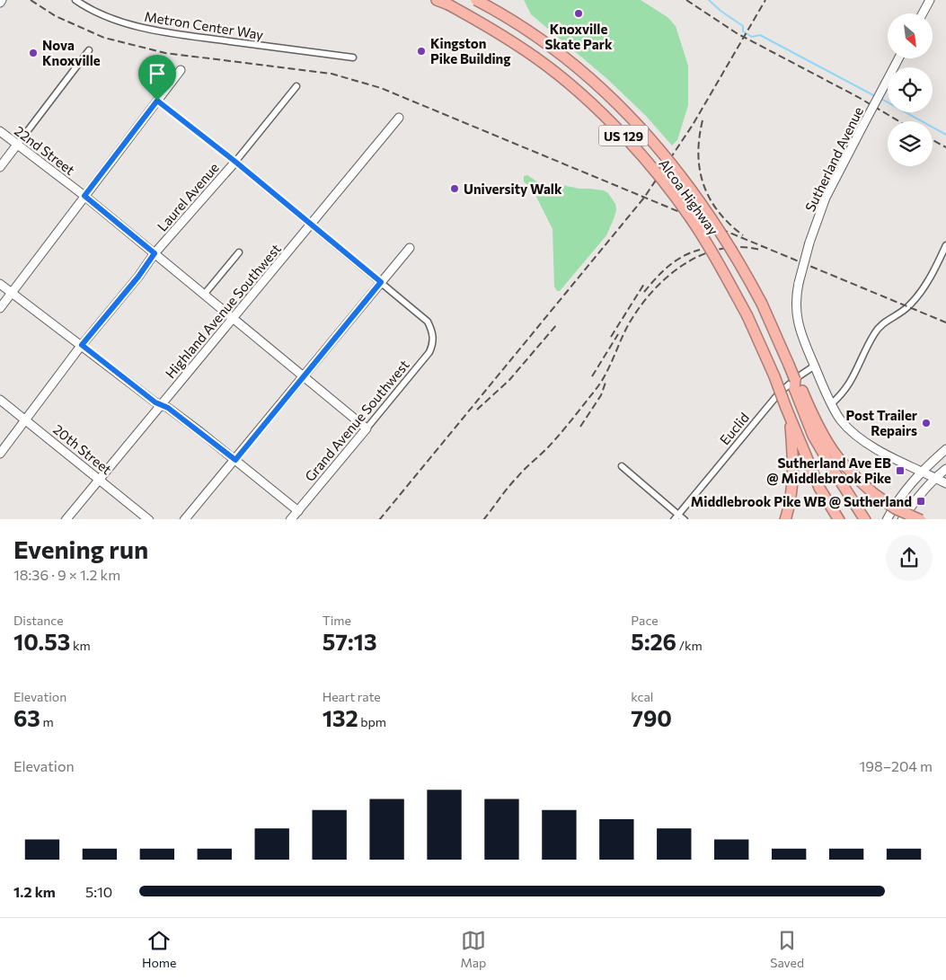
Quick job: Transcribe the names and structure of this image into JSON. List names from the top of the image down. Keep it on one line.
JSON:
{"streets":{"highway":["US 129","Alcoa Highway"],"street":["Metron Center Way","22nd Street","Sutherland Avenue","Laurel Avenue","Highland Avenue Southwest","Grand Avenue Southwest","Euclid","20th Street"]},"crossings":[["22nd Street","Laurel Avenue"],["22nd Street","Highland Avenue Southwest"],["22nd Street","Grand Avenue Southwest"],["Sutherland Avenue","Euclid"],["Laurel Avenue","20th Street"],["Highland Avenue Southwest","20th Street"]],"places":{"other":["Knoxville Skate Park","Kingston Pike Building","Nova Knoxville","University Walk","Post Trailer Repairs"],"transit":["Sutherland Ave EB @ Middlebrook Pike","Middlebrook Pike WB @ Sutherland"]},"north":"bottom right","page":{"heading":["Evening run","18:36 · 9 × 1.2 km"],"stats":[["Distance","10.53 km"],["Time","57:13"],["Pace","5:26 /km"],["Elevation","63 m"],["Heart rate","132 bpm"],["kcal","790"]],"chart":["Elevation","198–204 m"],"list":[{"name":"1.2 km","note":"5:10"}],"tabs":["Home","Map","Saved"]}}
